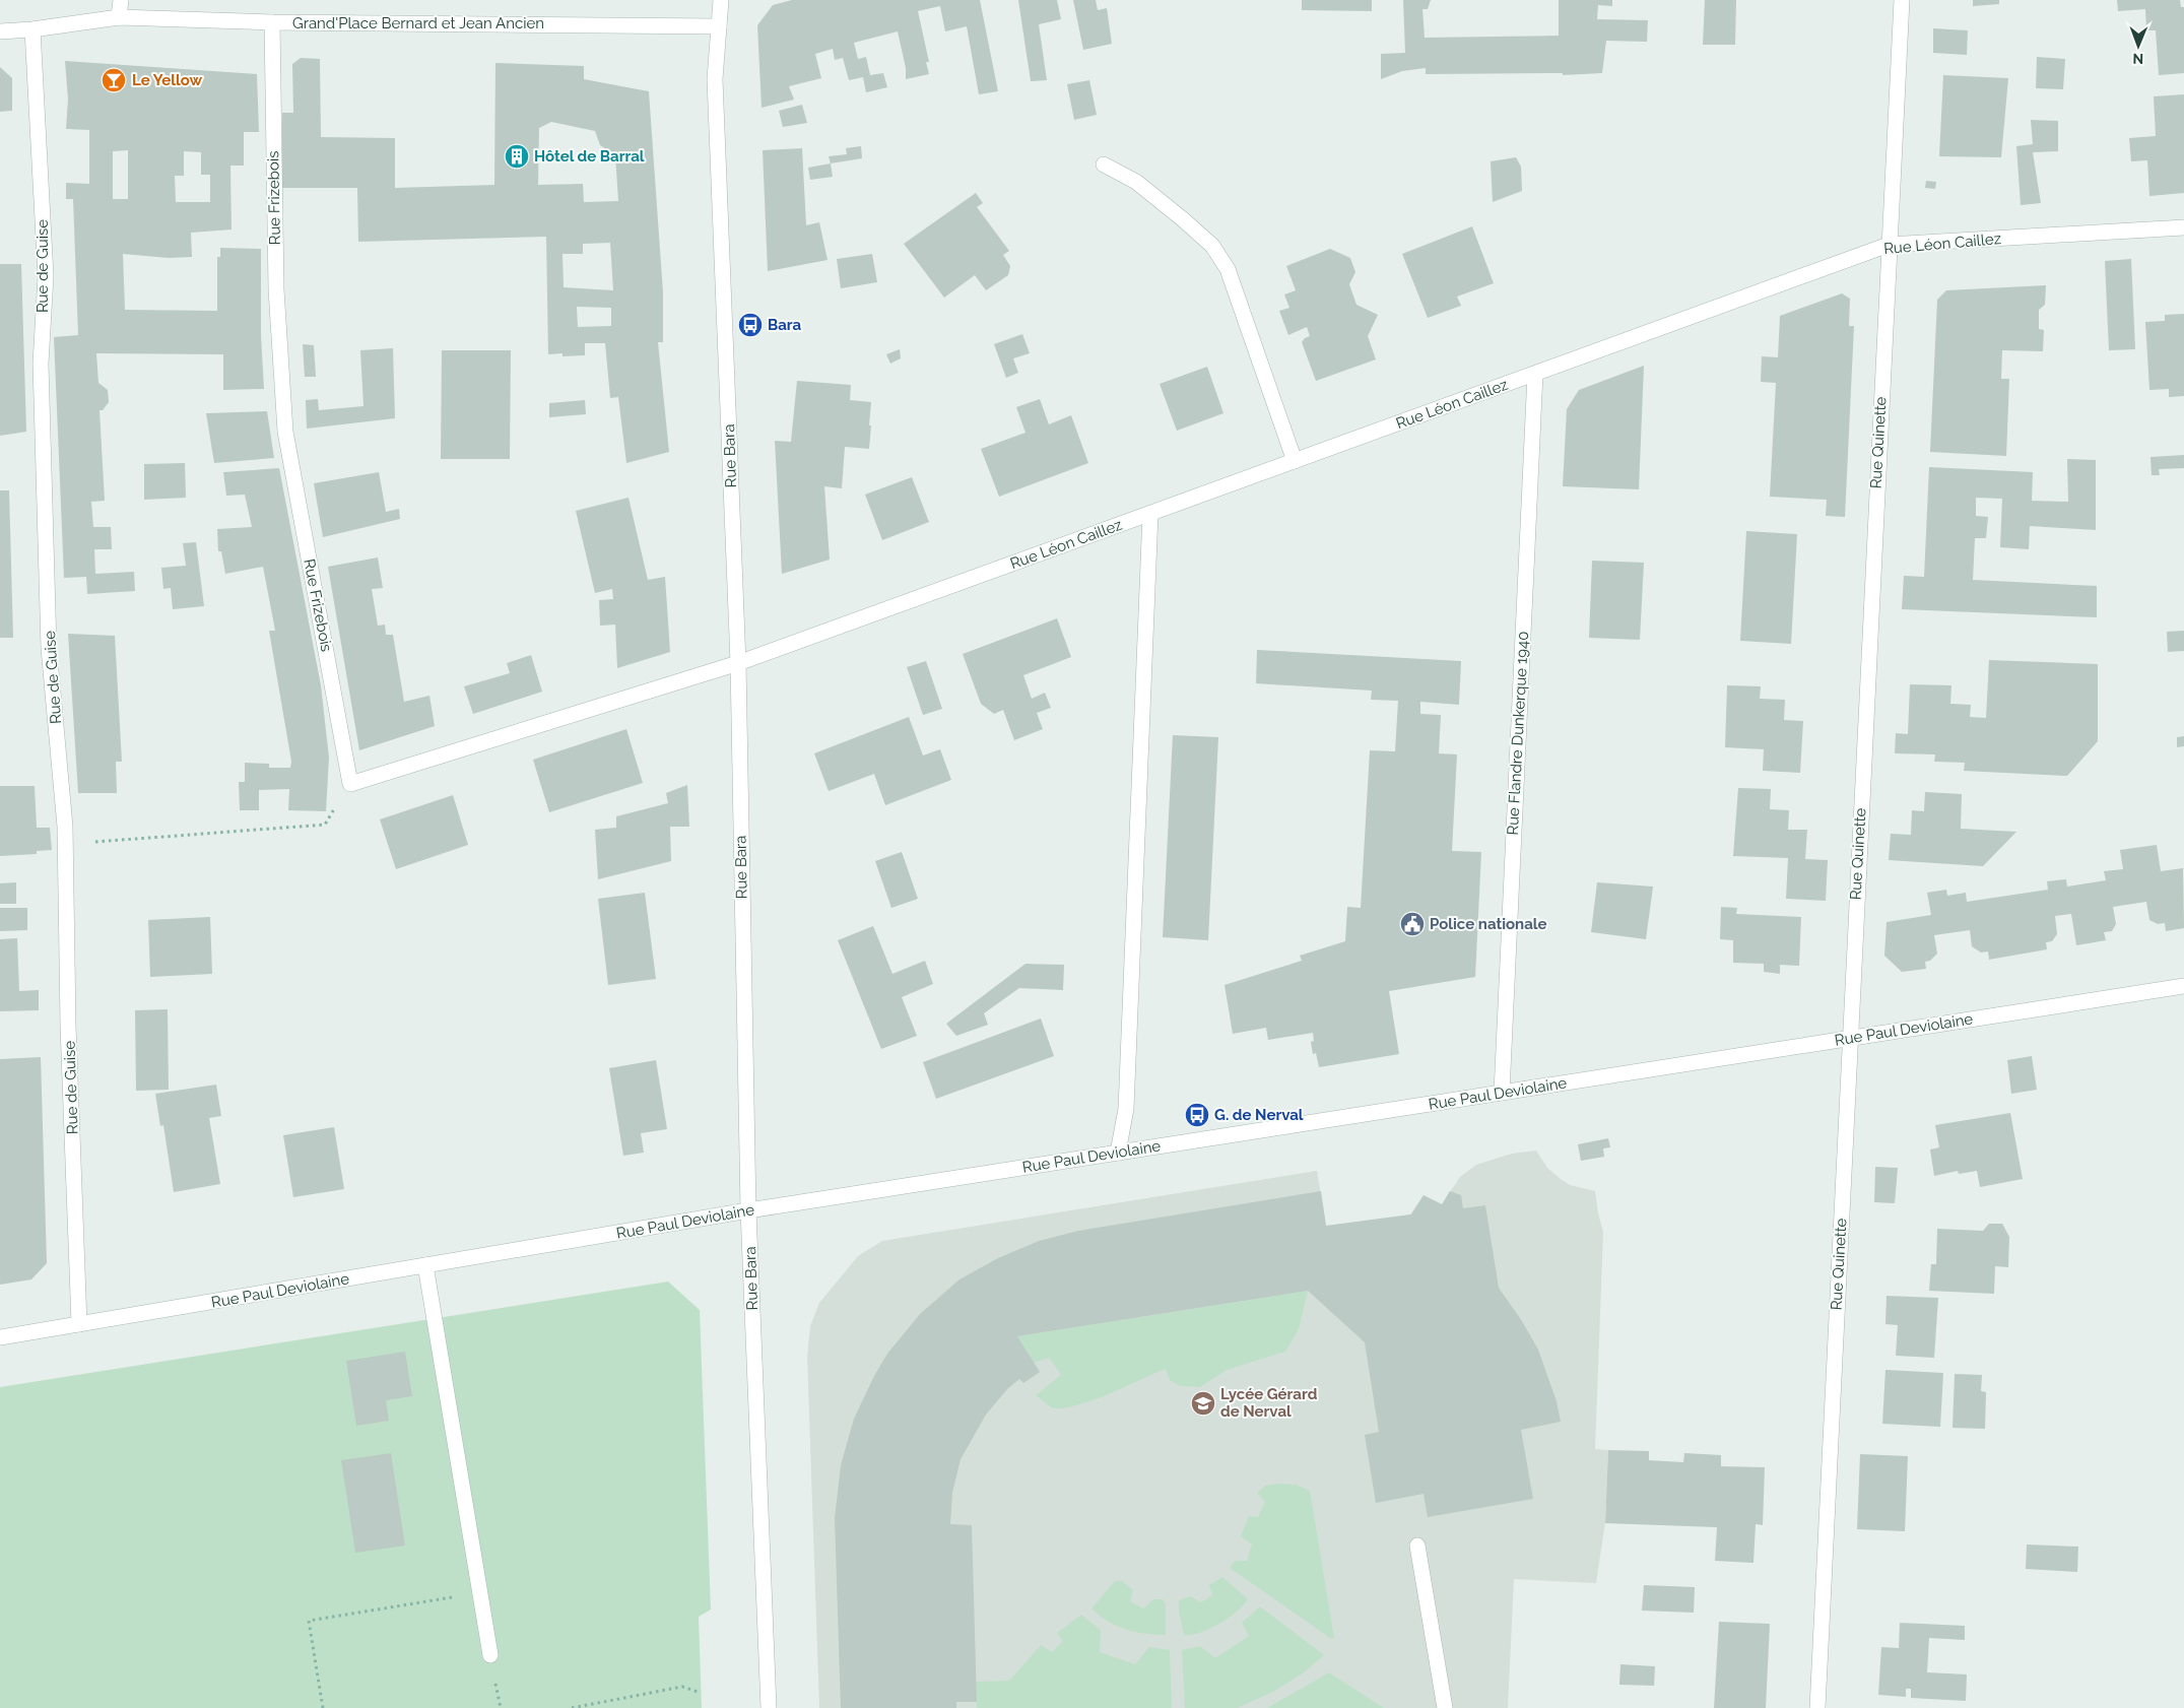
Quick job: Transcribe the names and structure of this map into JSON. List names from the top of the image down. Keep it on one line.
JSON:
{"streets":{"street":["Grand'Place Bernard et Jean Ancien","Rue Frizebois","Rue Léon Caillez","Rue de Guise","Rue Quinette","Rue Bara","Rue Flandre Dunkerque 1940","Rue Paul Deviolaine"]},"crossings":[["Grand'Place Bernard et Jean Ancien","Rue Frizebois"],["Grand'Place Bernard et Jean Ancien","Rue de Guise"],["Grand'Place Bernard et Jean Ancien","Rue Bara"],["Rue Léon Caillez","Rue Quinette"],["Rue Léon Caillez","Rue Bara"],["Rue Léon Caillez","Rue Flandre Dunkerque 1940"],["Rue de Guise","Rue Paul Deviolaine"],["Rue Quinette","Rue Paul Deviolaine"],["Rue Bara","Rue Paul Deviolaine"],["Rue Flandre Dunkerque 1940","Rue Paul Deviolaine"]],"places":{"bar":["Le Yellow"],"building":["Hôtel de Barral"],"bus stop":["Bara","G. de Nerval"],"public building":["Police nationale"],"school or university":["Lycée Gérard de Nerval"]},"north":"bottom"}
